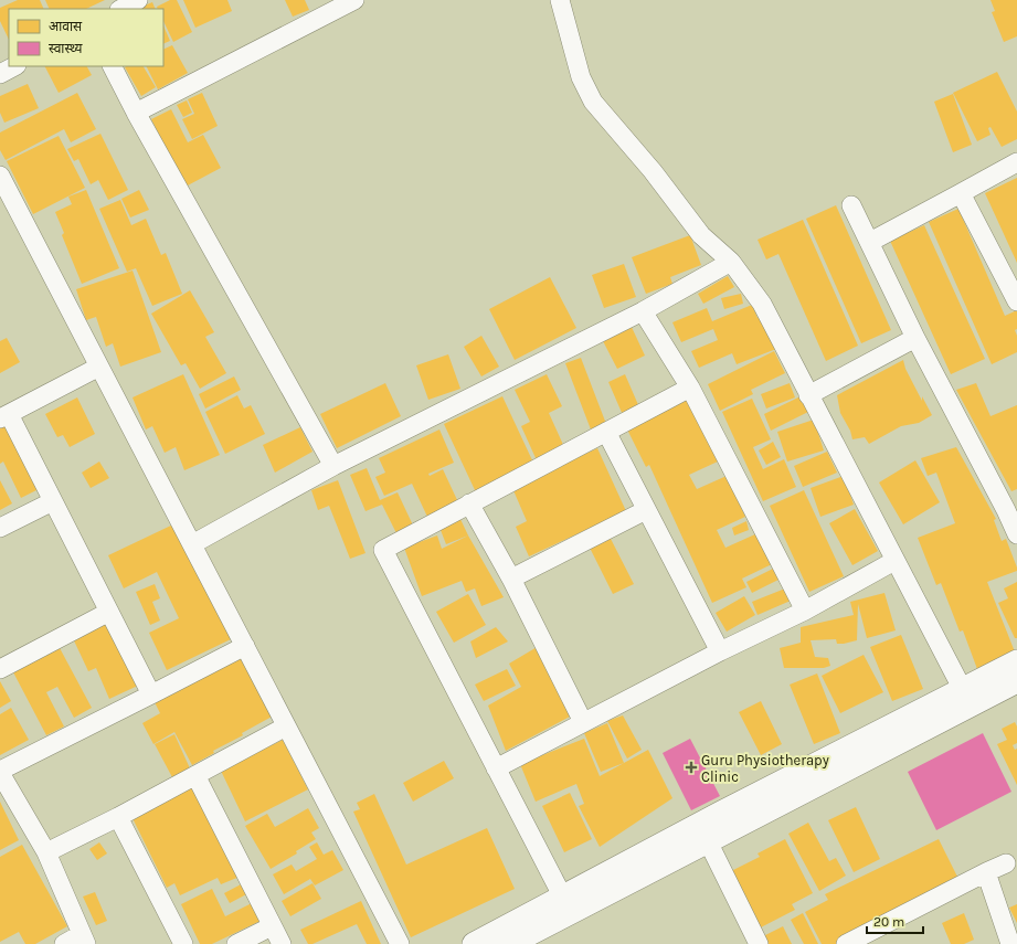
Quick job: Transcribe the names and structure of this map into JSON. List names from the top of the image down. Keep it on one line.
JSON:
{"places":{"health":["Guru Physiotherapy Clinic"]},"legend":["आवास","स्वास्थ्य"],"scale_bar":"20 m"}
